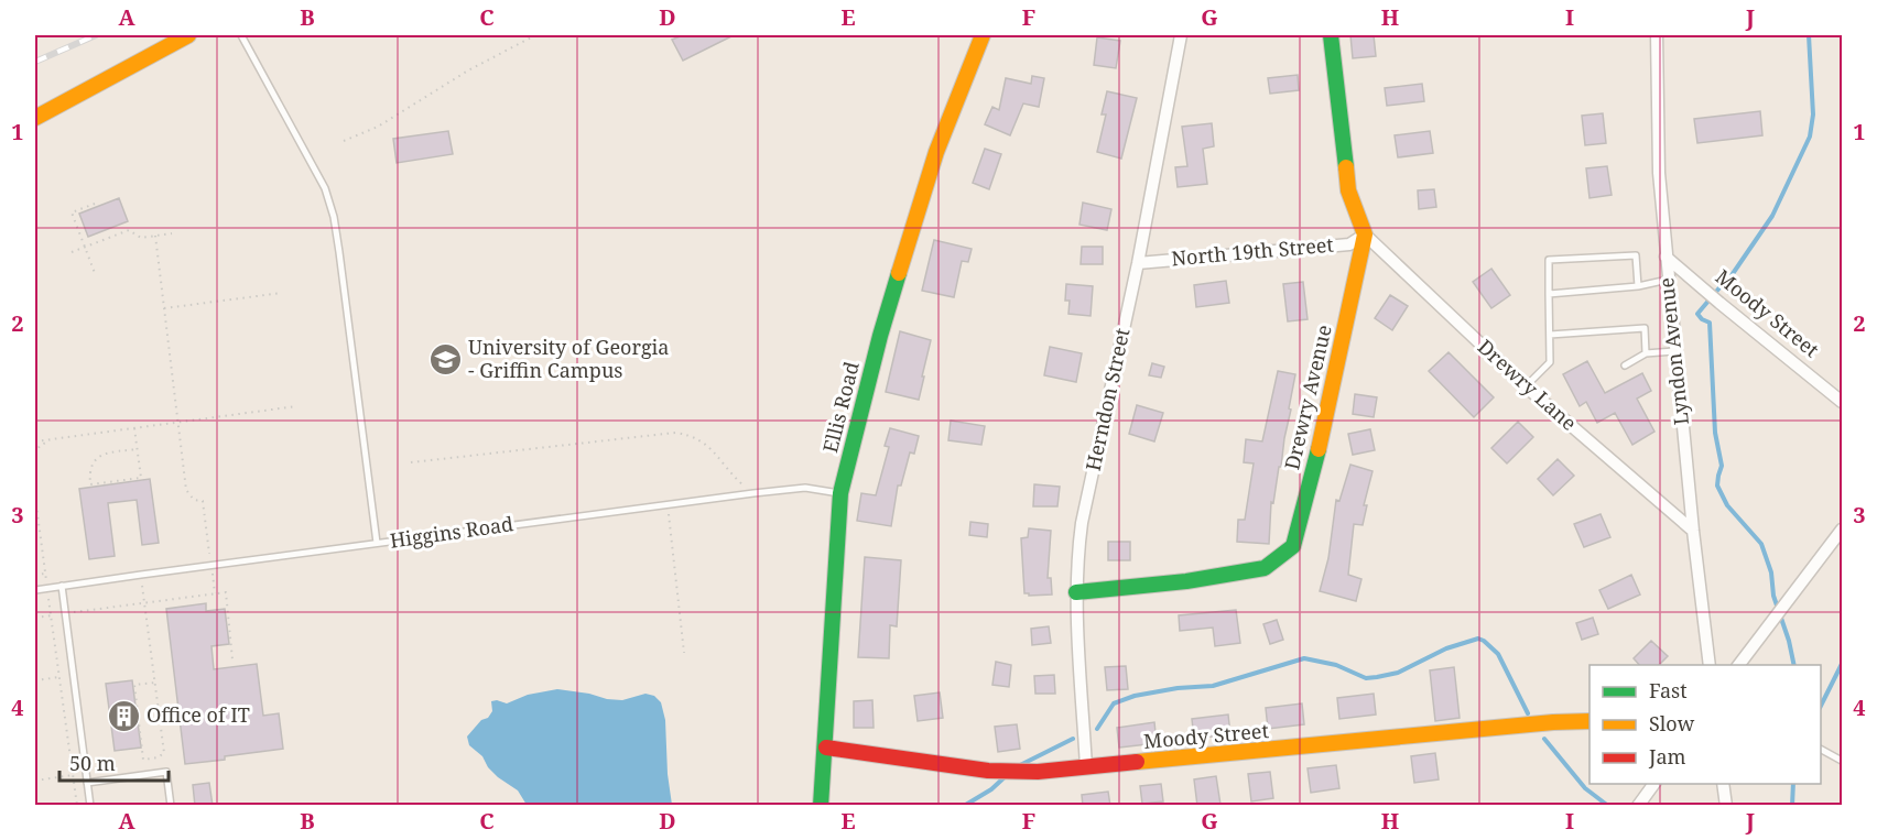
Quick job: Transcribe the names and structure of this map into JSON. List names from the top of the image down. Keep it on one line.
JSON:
{"streets":{"street":["North 19th Street","Moody Street","Lyndon Avenue","Drewry Lane","Drewry Avenue","Herndon Street","Ellis Road"],"lane":["Higgins Road"]},"crossings":[["North 19th Street","Drewry Lane"],["North 19th Street","Drewry Avenue"],["North 19th Street","Herndon Street"],["Moody Street","Lyndon Avenue"],["Moody Street","Herndon Street"],["Moody Street","Ellis Road"],["Lyndon Avenue","Drewry Lane"],["Drewry Lane","Drewry Avenue"],["Drewry Avenue","Herndon Street"],["Ellis Road","Higgins Road"]],"places":{"school or university":["University of Georgia - Griffin Campus"],"building":["Office of IT"]},"legend":["Fast","Slow","Jam"],"scale_bar":"50 m","grid":{"columns":["A","B","C","D","E","F","G","H","I","J"],"rows":["1","2","3","4"]}}
